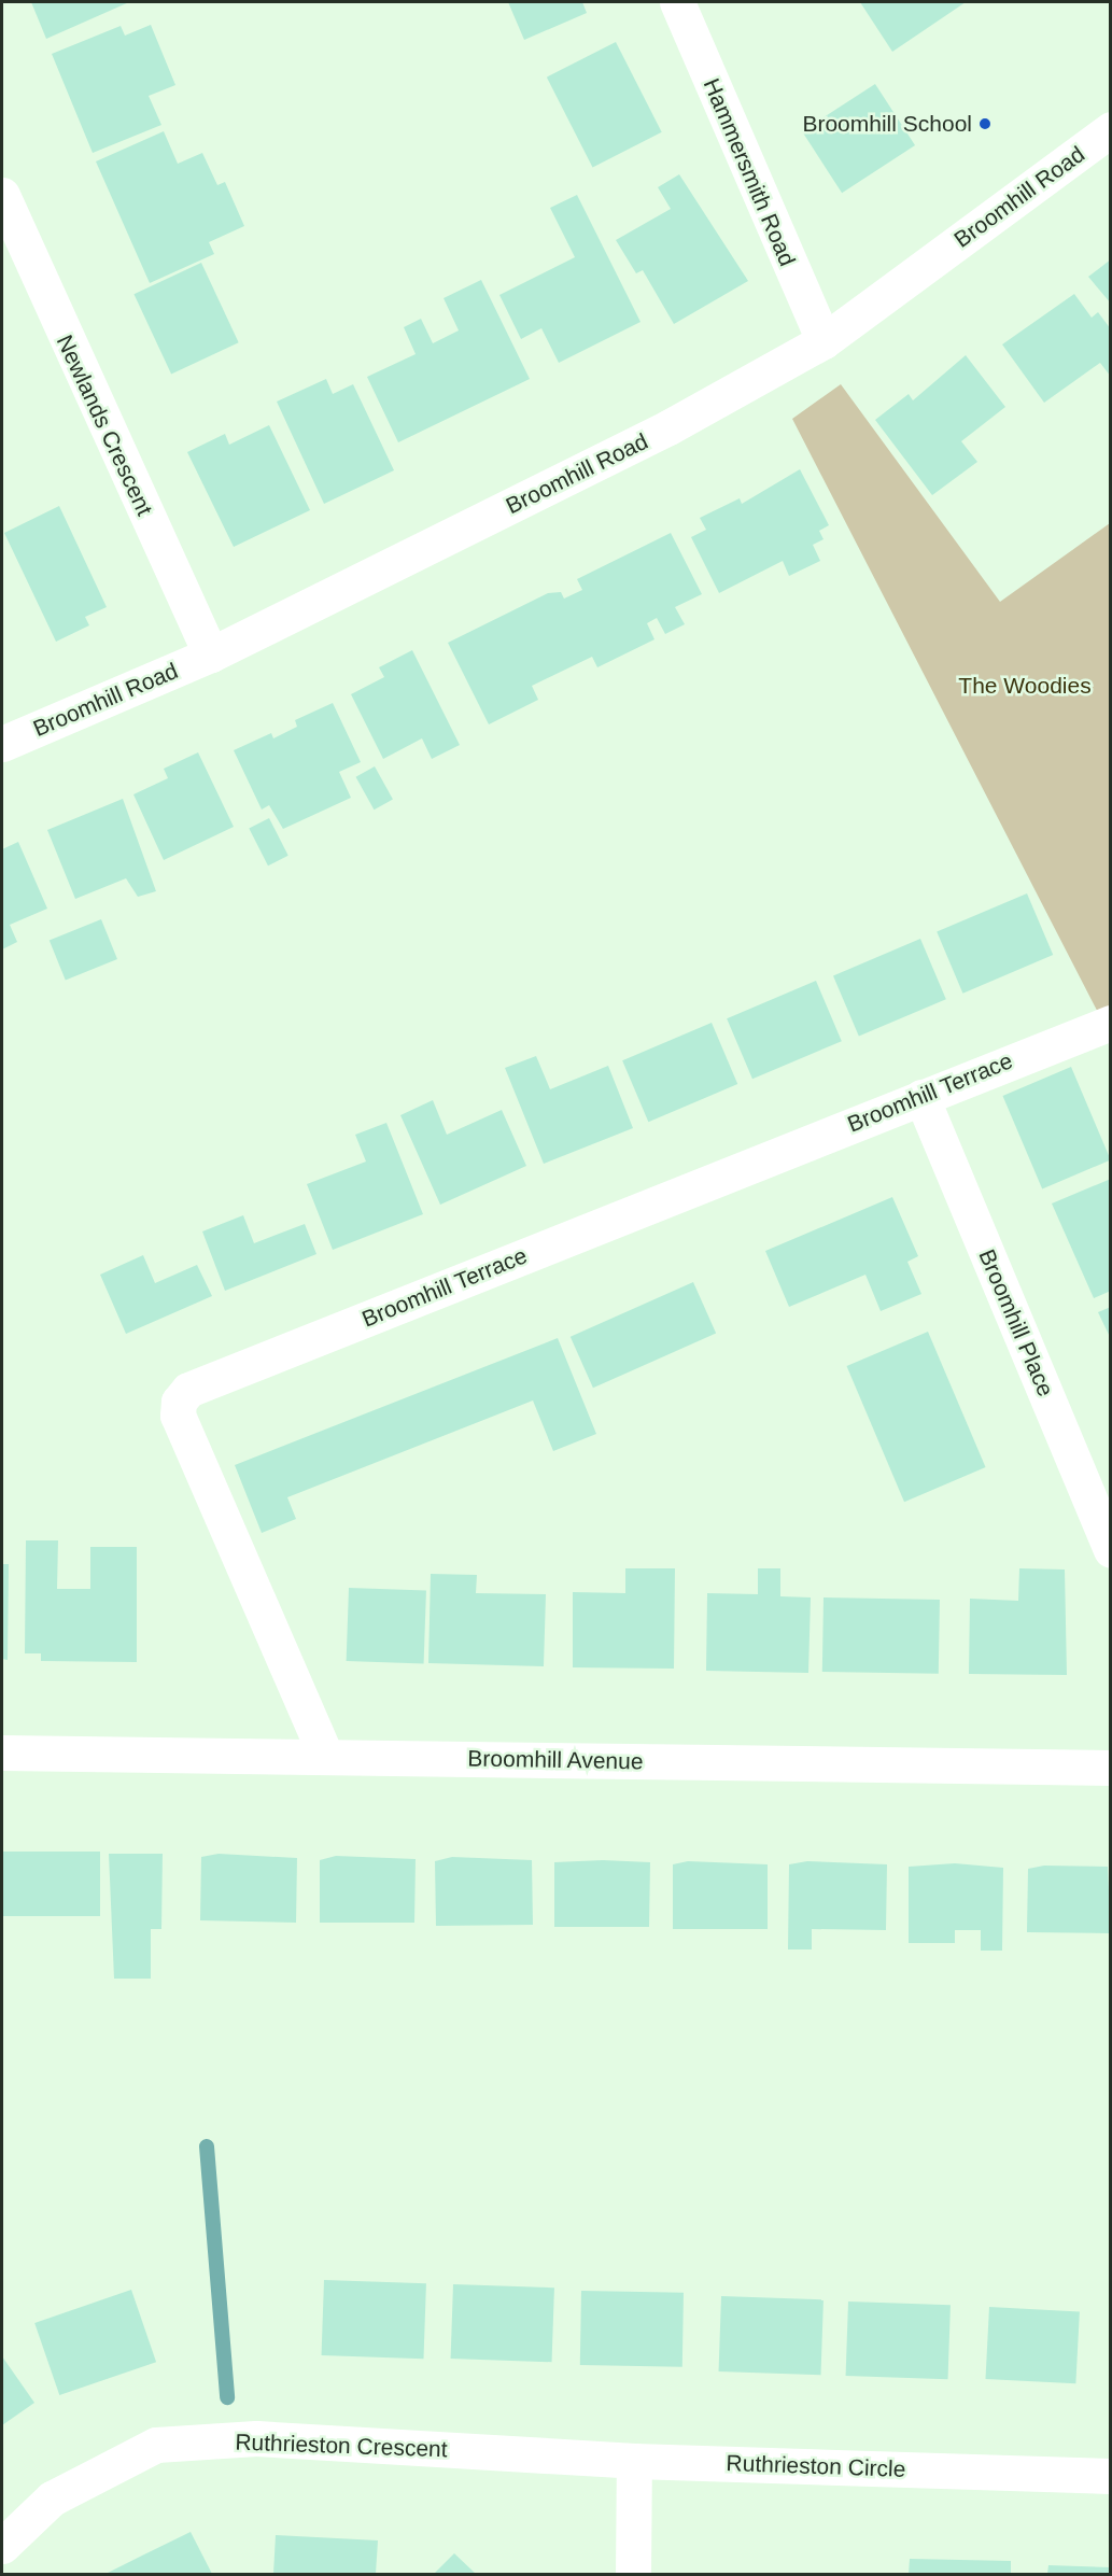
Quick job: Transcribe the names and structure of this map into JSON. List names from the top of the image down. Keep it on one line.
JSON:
{"streets":{"street":["Hammersmith Road","Broomhill Road","Newlands Crescent","Broomhill Terrace","Broomhill Place","Broomhill Avenue","Ruthrieston Crescent","Ruthrieston Circle"]},"crossings":[["Hammersmith Road","Broomhill Road"],["Broomhill Road","Newlands Crescent"],["Broomhill Terrace","Broomhill Place"],["Broomhill Terrace","Broomhill Avenue"],["Ruthrieston Crescent","Ruthrieston Circle"]],"parks":["The Woodies"],"places":["Broomhill School"]}
